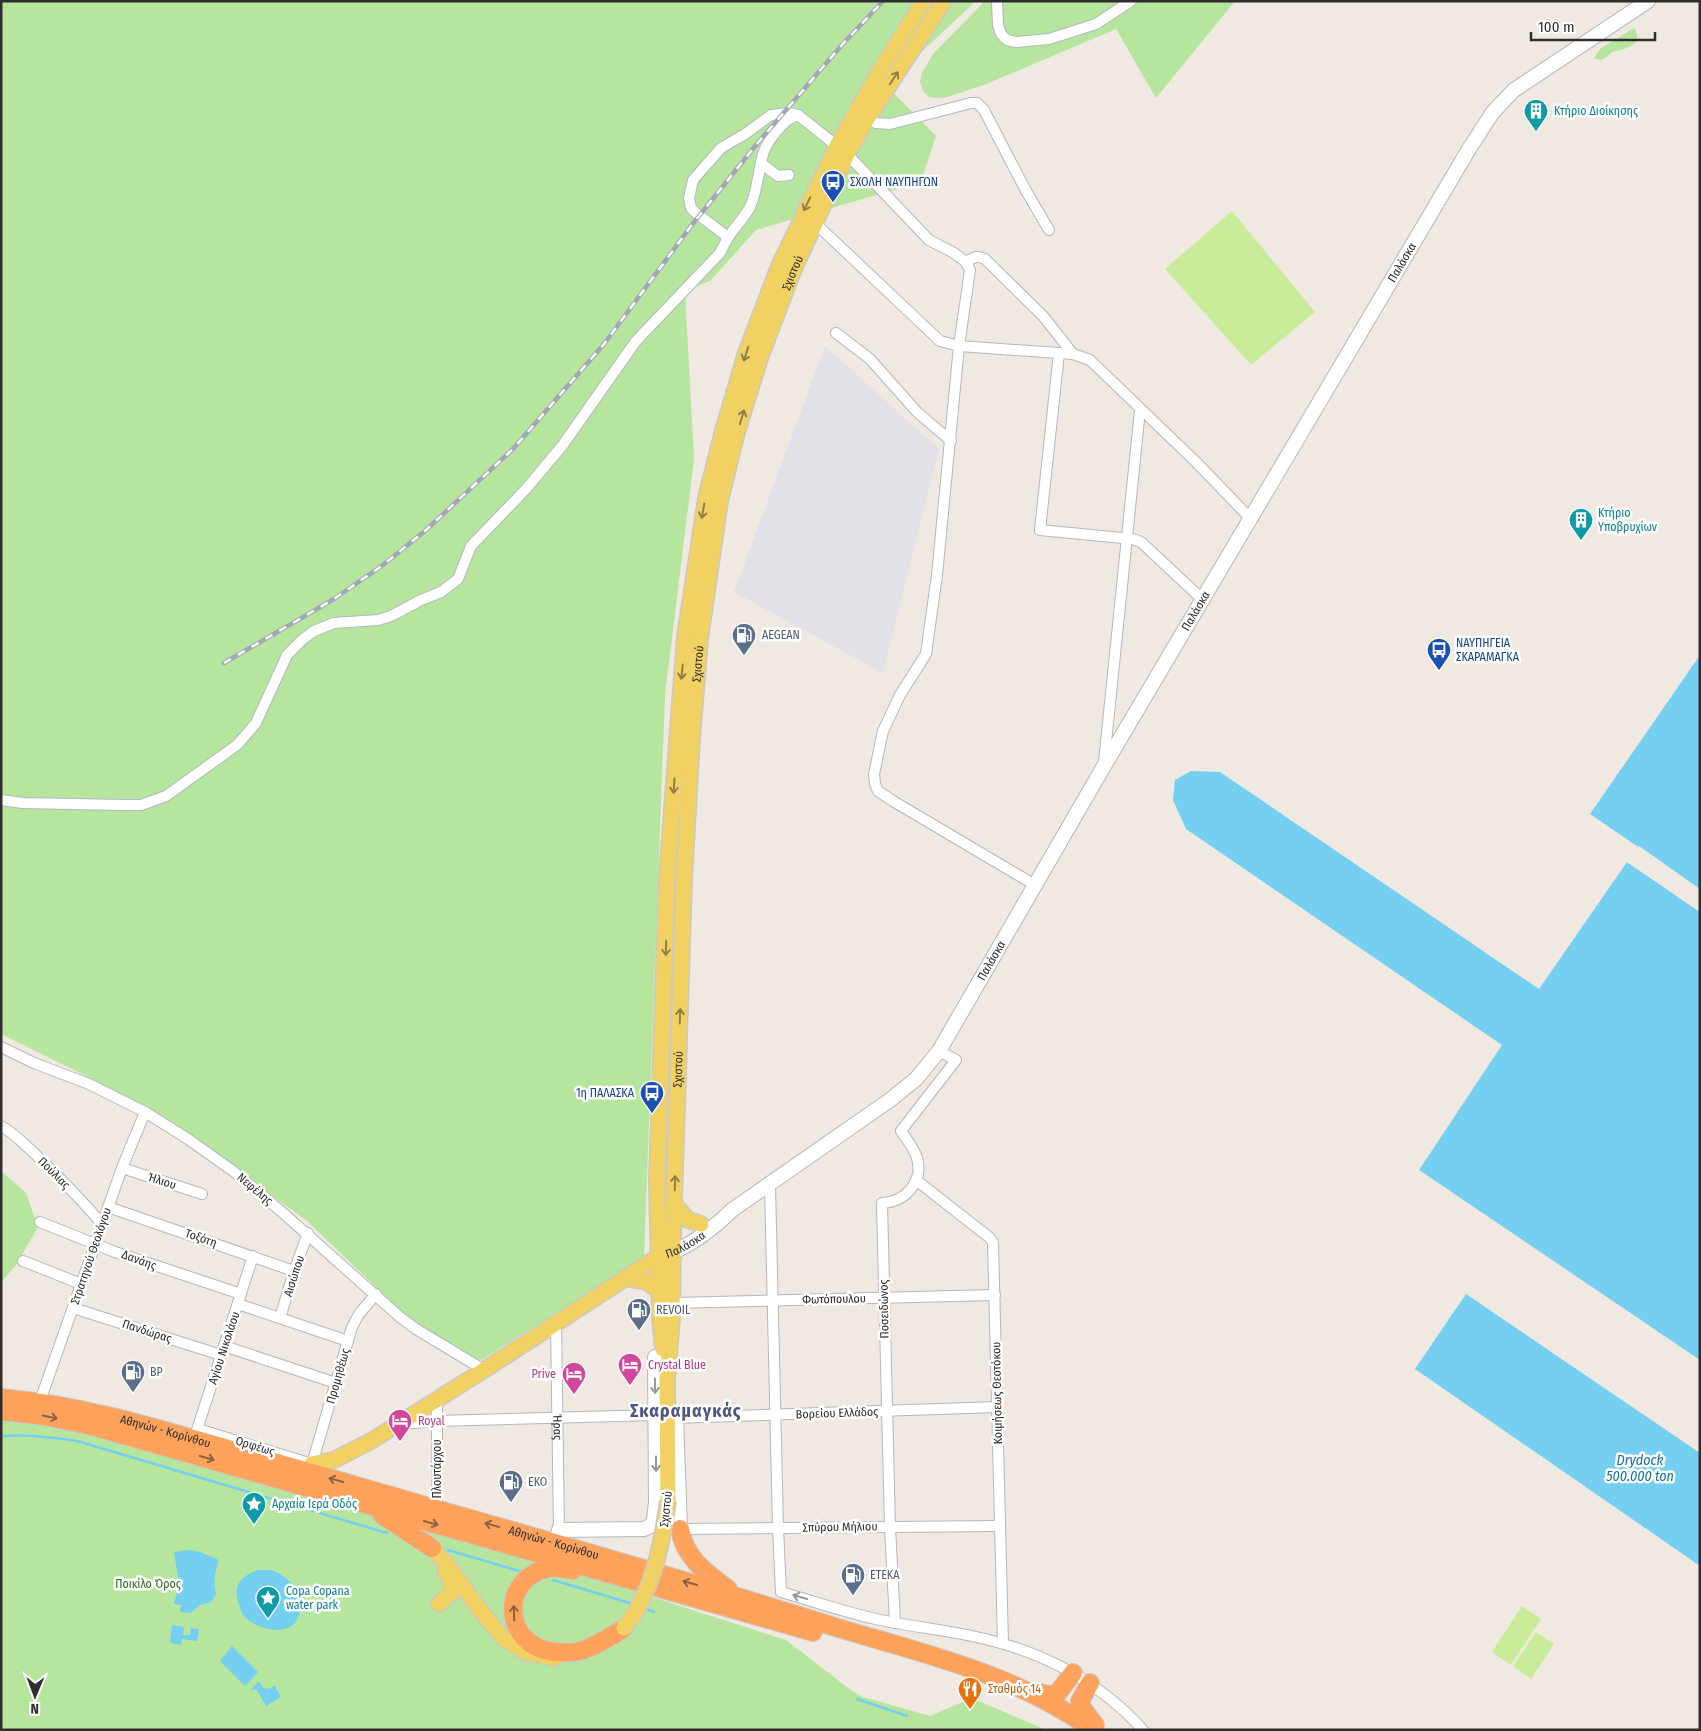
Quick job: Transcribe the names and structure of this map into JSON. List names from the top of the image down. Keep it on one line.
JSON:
{"streets":{"highway":["Αθηνών - Κορίνθου"],"main road":["Σχιστού"],"street":["Παλάσκα","Πούλιας","Ήλιου","Νεφέλης","Τοξότη","Στρατηγού Θεολόγου","Δανάης","Αισώπου","Φωτόπουλου","Ποσειδώνος","Πανδώρας","Αγίου Νικολάου","Προμηθέως","Κοιμήσεως Θεοτόκου","Βορείου Ελλάδος","Ήρας","Ορφέως","Πλουτάρχου","Σπύρου Μήλιου"]},"crossings":[["Παλάσκα","Σχιστού"],["Σχιστού","Φωτόπουλου"],["Σχιστού","Βορείου Ελλάδος"],["Σχιστού","Ήρας"],["Σχιστού","Αθηνών - Κορίνθου"],["Σχιστού","Σπύρου Μήλιου"],["Πούλιας","Στρατηγού Θεολόγου"],["Ήλιου","Στρατηγού Θεολόγου"],["Νεφέλης","Στρατηγού Θεολόγου"],["Νεφέλης","Αισώπου"],["Νεφέλης","Προμηθέως"],["Τοξότη","Στρατηγού Θεολόγου"],["Τοξότη","Αισώπου"],["Τοξότη","Αγίου Νικολάου"],["Στρατηγού Θεολόγου","Δανάης"],["Στρατηγού Θεολόγου","Πανδώρας"],["Στρατηγού Θεολόγου","Αθηνών - Κορίνθου"],["Δανάης","Αισώπου"],["Δανάης","Αγίου Νικολάου"],["Δανάης","Προμηθέως"],["Φωτόπουλου","Ποσειδώνος"],["Φωτόπουλου","Κοιμήσεως Θεοτόκου"],["Ποσειδώνος","Κοιμήσεως Θεοτόκου"],["Ποσειδώνος","Βορείου Ελλάδος"],["Ποσειδώνος","Σπύρου Μήλιου"],["Πανδώρας","Αγίου Νικολάου"],["Πανδώρας","Προμηθέως"],["Αγίου Νικολάου","Αθηνών - Κορίνθου"],["Αγίου Νικολάου","Ορφέως"],["Προμηθέως","Ορφέως"],["Κοιμήσεως Θεοτόκου","Βορείου Ελλάδος"],["Κοιμήσεως Θεοτόκου","Σπύρου Μήλιου"],["Ήρας","Αθηνών - Κορίνθου"],["Αθηνών - Κορίνθου","Ορφέως"],["Αθηνών - Κορίνθου","Πλουτάρχου"]],"districts":["Σκαραμαγκάς"],"water":["Drydock 500.000 ton"],"parks":["Ποικίλο Όρος"],"places":{"building":["Κτήριο Διοίκησης","Κτήριο Υποβρυχίων"],"bus stop":["ΣΧΟΛΗ ΝΑΥΠΗΓΩΝ","ΝΑΥΠΗΓΕΙΑ ΣΚΑΡΑΜΑΓΚΑ","1η ΠΑΛΑΣΚΑ"],"fuel station":["AEGEAN","REVOIL","BP","EKO","ETEKA"],"hotel":["Crystal Blue","Prive","Royal"],"place":["Αρχαία Ιερά Οδός","Copa Copana water park"],"restaurant":["Σταθμός 14"]},"scale_bar":"100 m","north":"bottom"}
